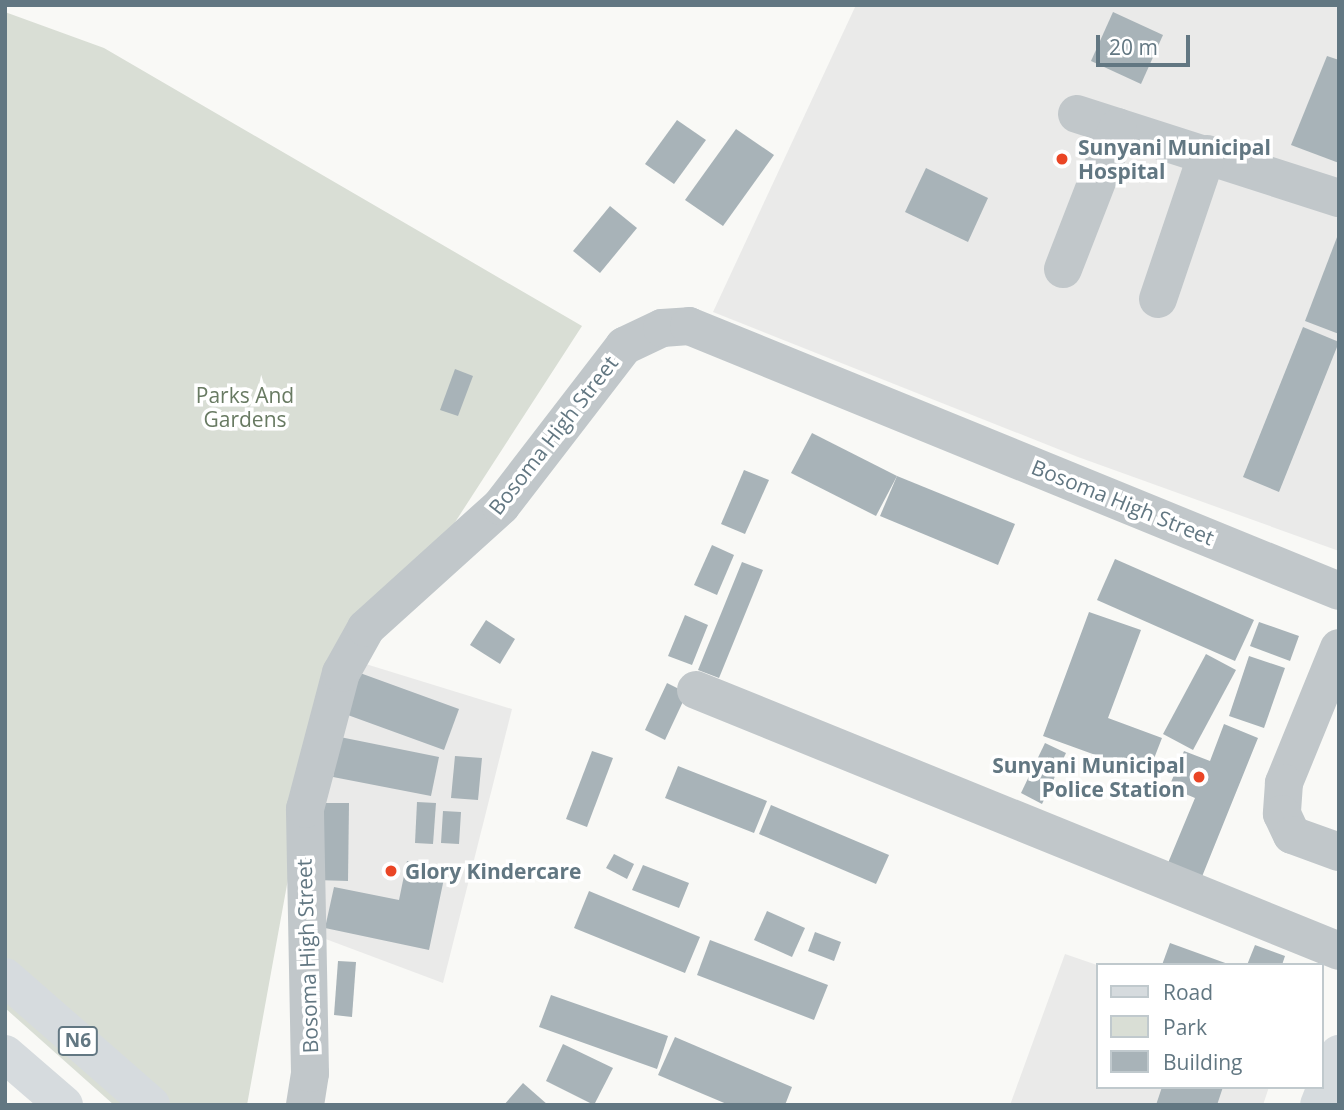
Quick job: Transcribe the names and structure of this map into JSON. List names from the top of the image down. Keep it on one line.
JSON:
{"streets":{"main road":["N6"],"street":["Bosoma High Street"]},"parks":["Parks And Gardens"],"places":["Sunyani Municipal Hospital","Sunyani Municipal Police Station","Glory Kindercare"],"legend":["Road","Park","Building"],"scale_bar":"20 m"}
